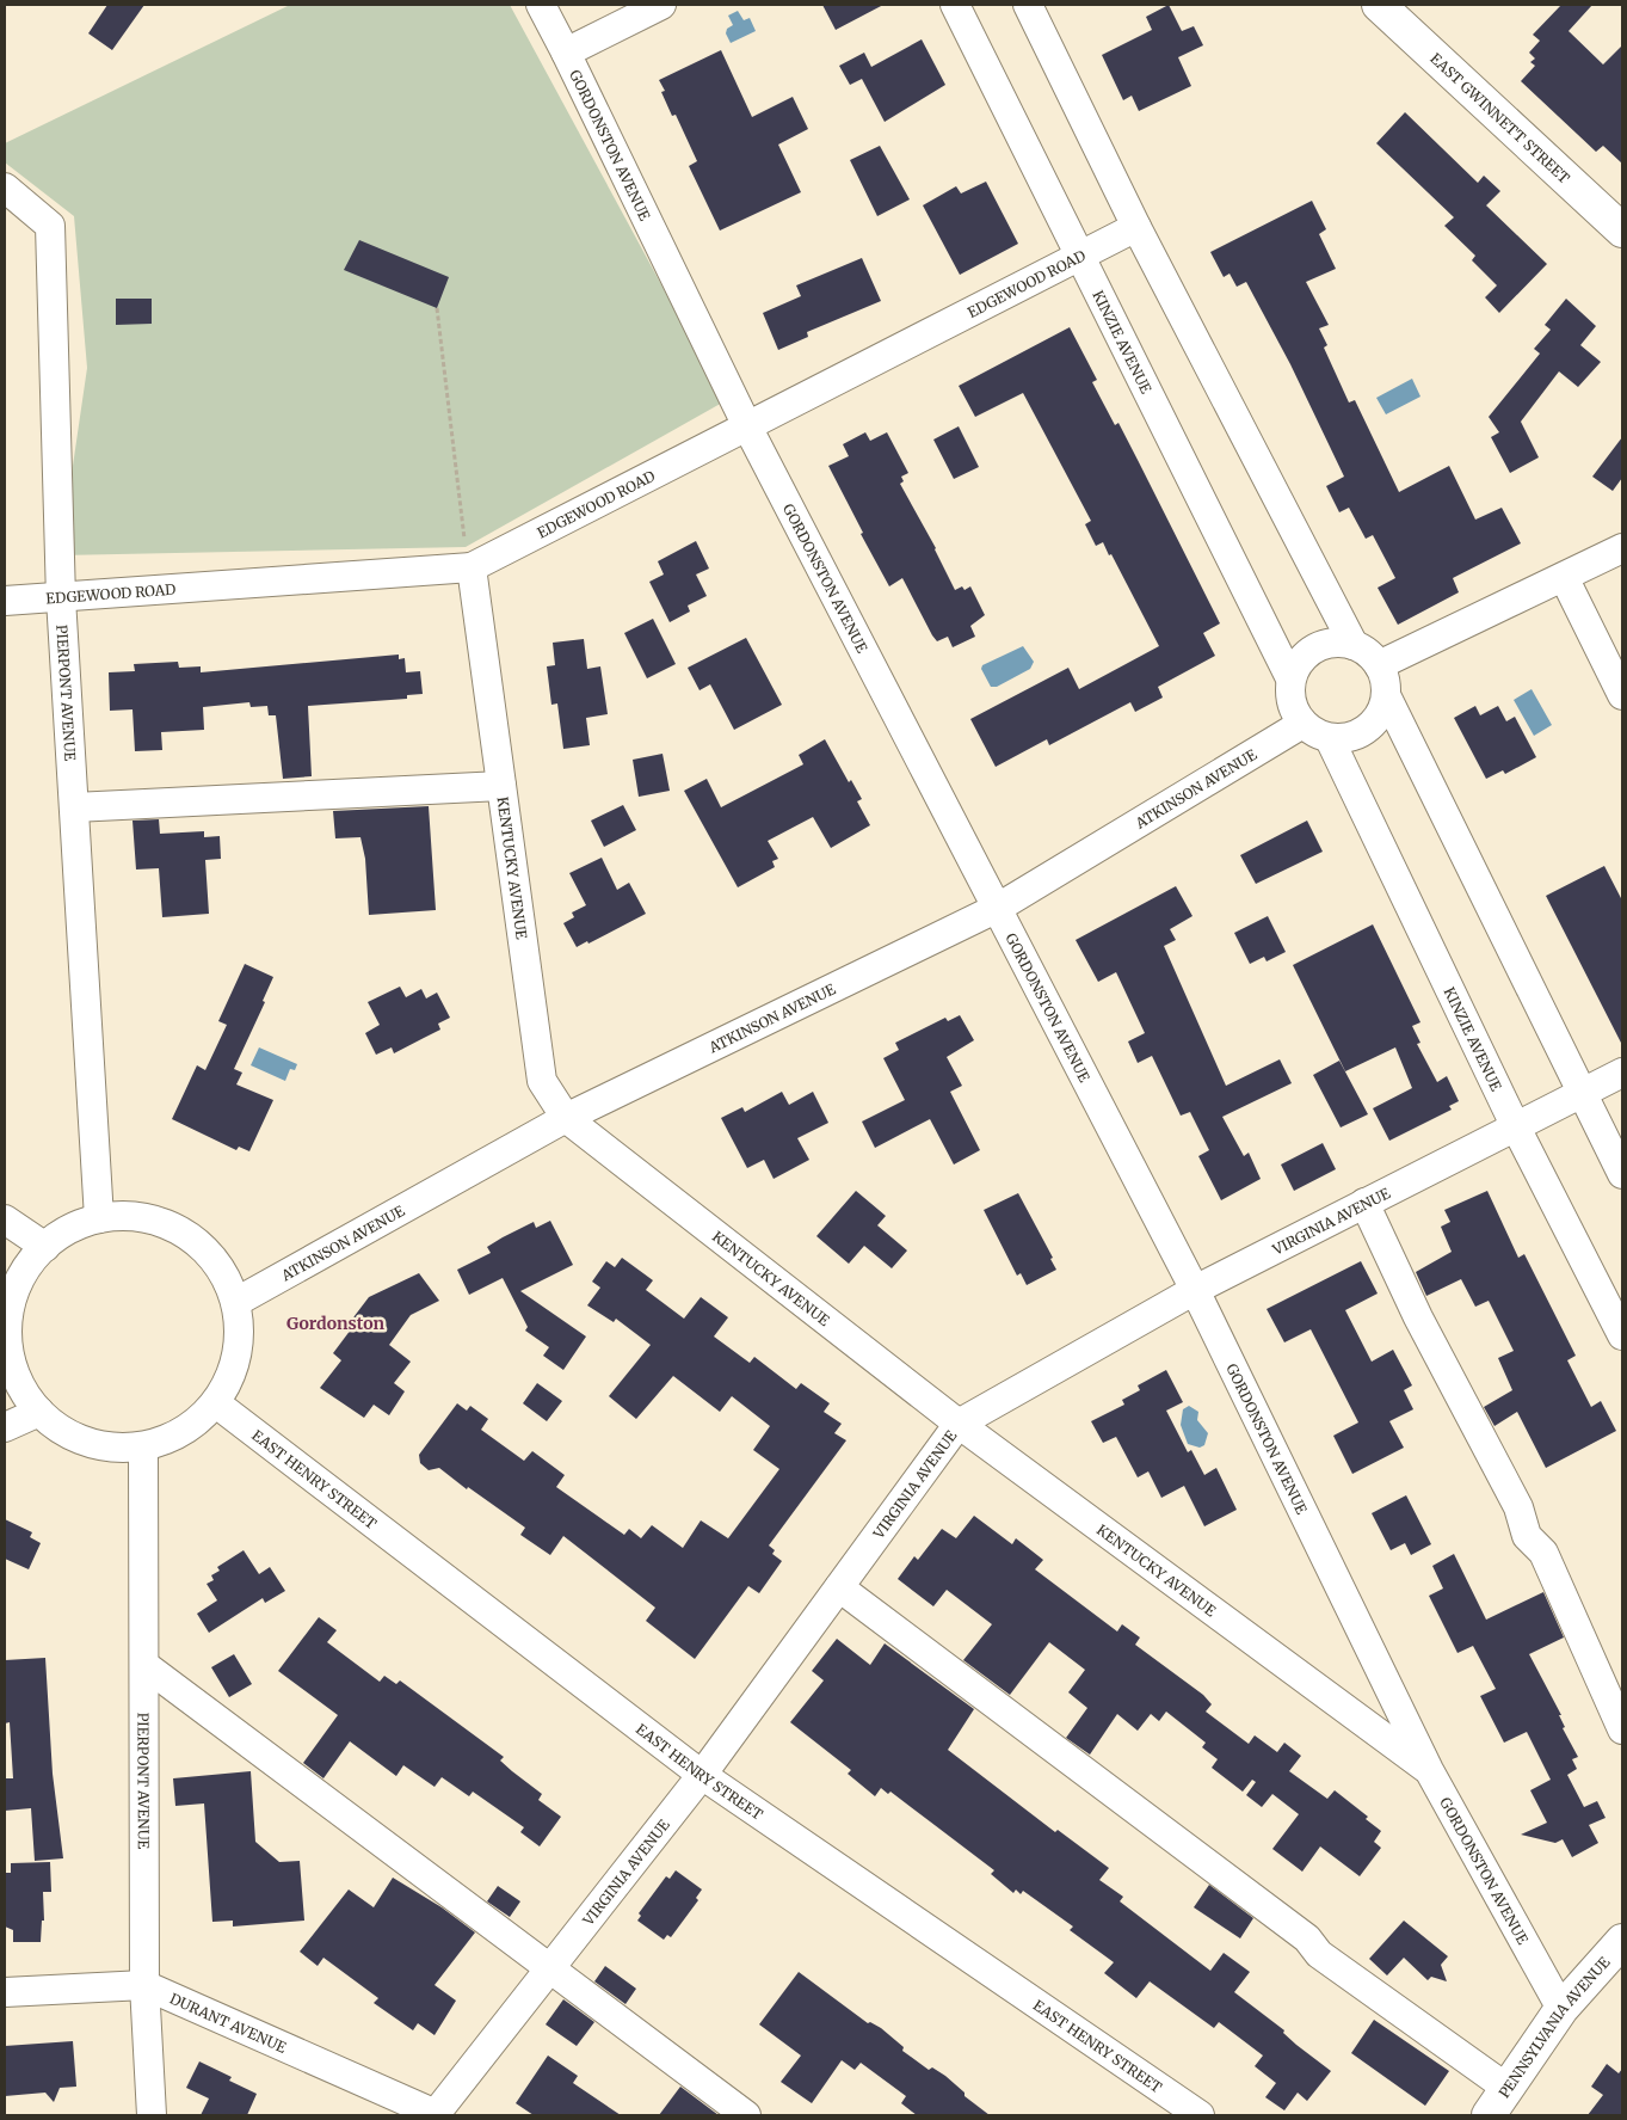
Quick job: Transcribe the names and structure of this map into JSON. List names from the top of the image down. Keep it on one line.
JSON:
{"streets":{"main road":["EAST GWINNETT STREET","PENNSYLVANIA AVENUE"],"street":["GORDONSTON AVENUE","EDGEWOOD ROAD","KINZIE AVENUE","PIERPONT AVENUE","ATKINSON AVENUE","KENTUCKY AVENUE","VIRGINIA AVENUE","EAST HENRY STREET","DURANT AVENUE"]},"crossings":[["GORDONSTON AVENUE","EDGEWOOD ROAD"],["GORDONSTON AVENUE","ATKINSON AVENUE"],["GORDONSTON AVENUE","KENTUCKY AVENUE"],["GORDONSTON AVENUE","VIRGINIA AVENUE"],["GORDONSTON AVENUE","PENNSYLVANIA AVENUE"],["EDGEWOOD ROAD","KINZIE AVENUE"],["EDGEWOOD ROAD","PIERPONT AVENUE"],["EDGEWOOD ROAD","KENTUCKY AVENUE"],["KINZIE AVENUE","ATKINSON AVENUE"],["KINZIE AVENUE","VIRGINIA AVENUE"],["PIERPONT AVENUE","DURANT AVENUE"],["ATKINSON AVENUE","KENTUCKY AVENUE"],["KENTUCKY AVENUE","VIRGINIA AVENUE"],["VIRGINIA AVENUE","EAST HENRY STREET"],["VIRGINIA AVENUE","DURANT AVENUE"]],"districts":["Gordonston"]}
